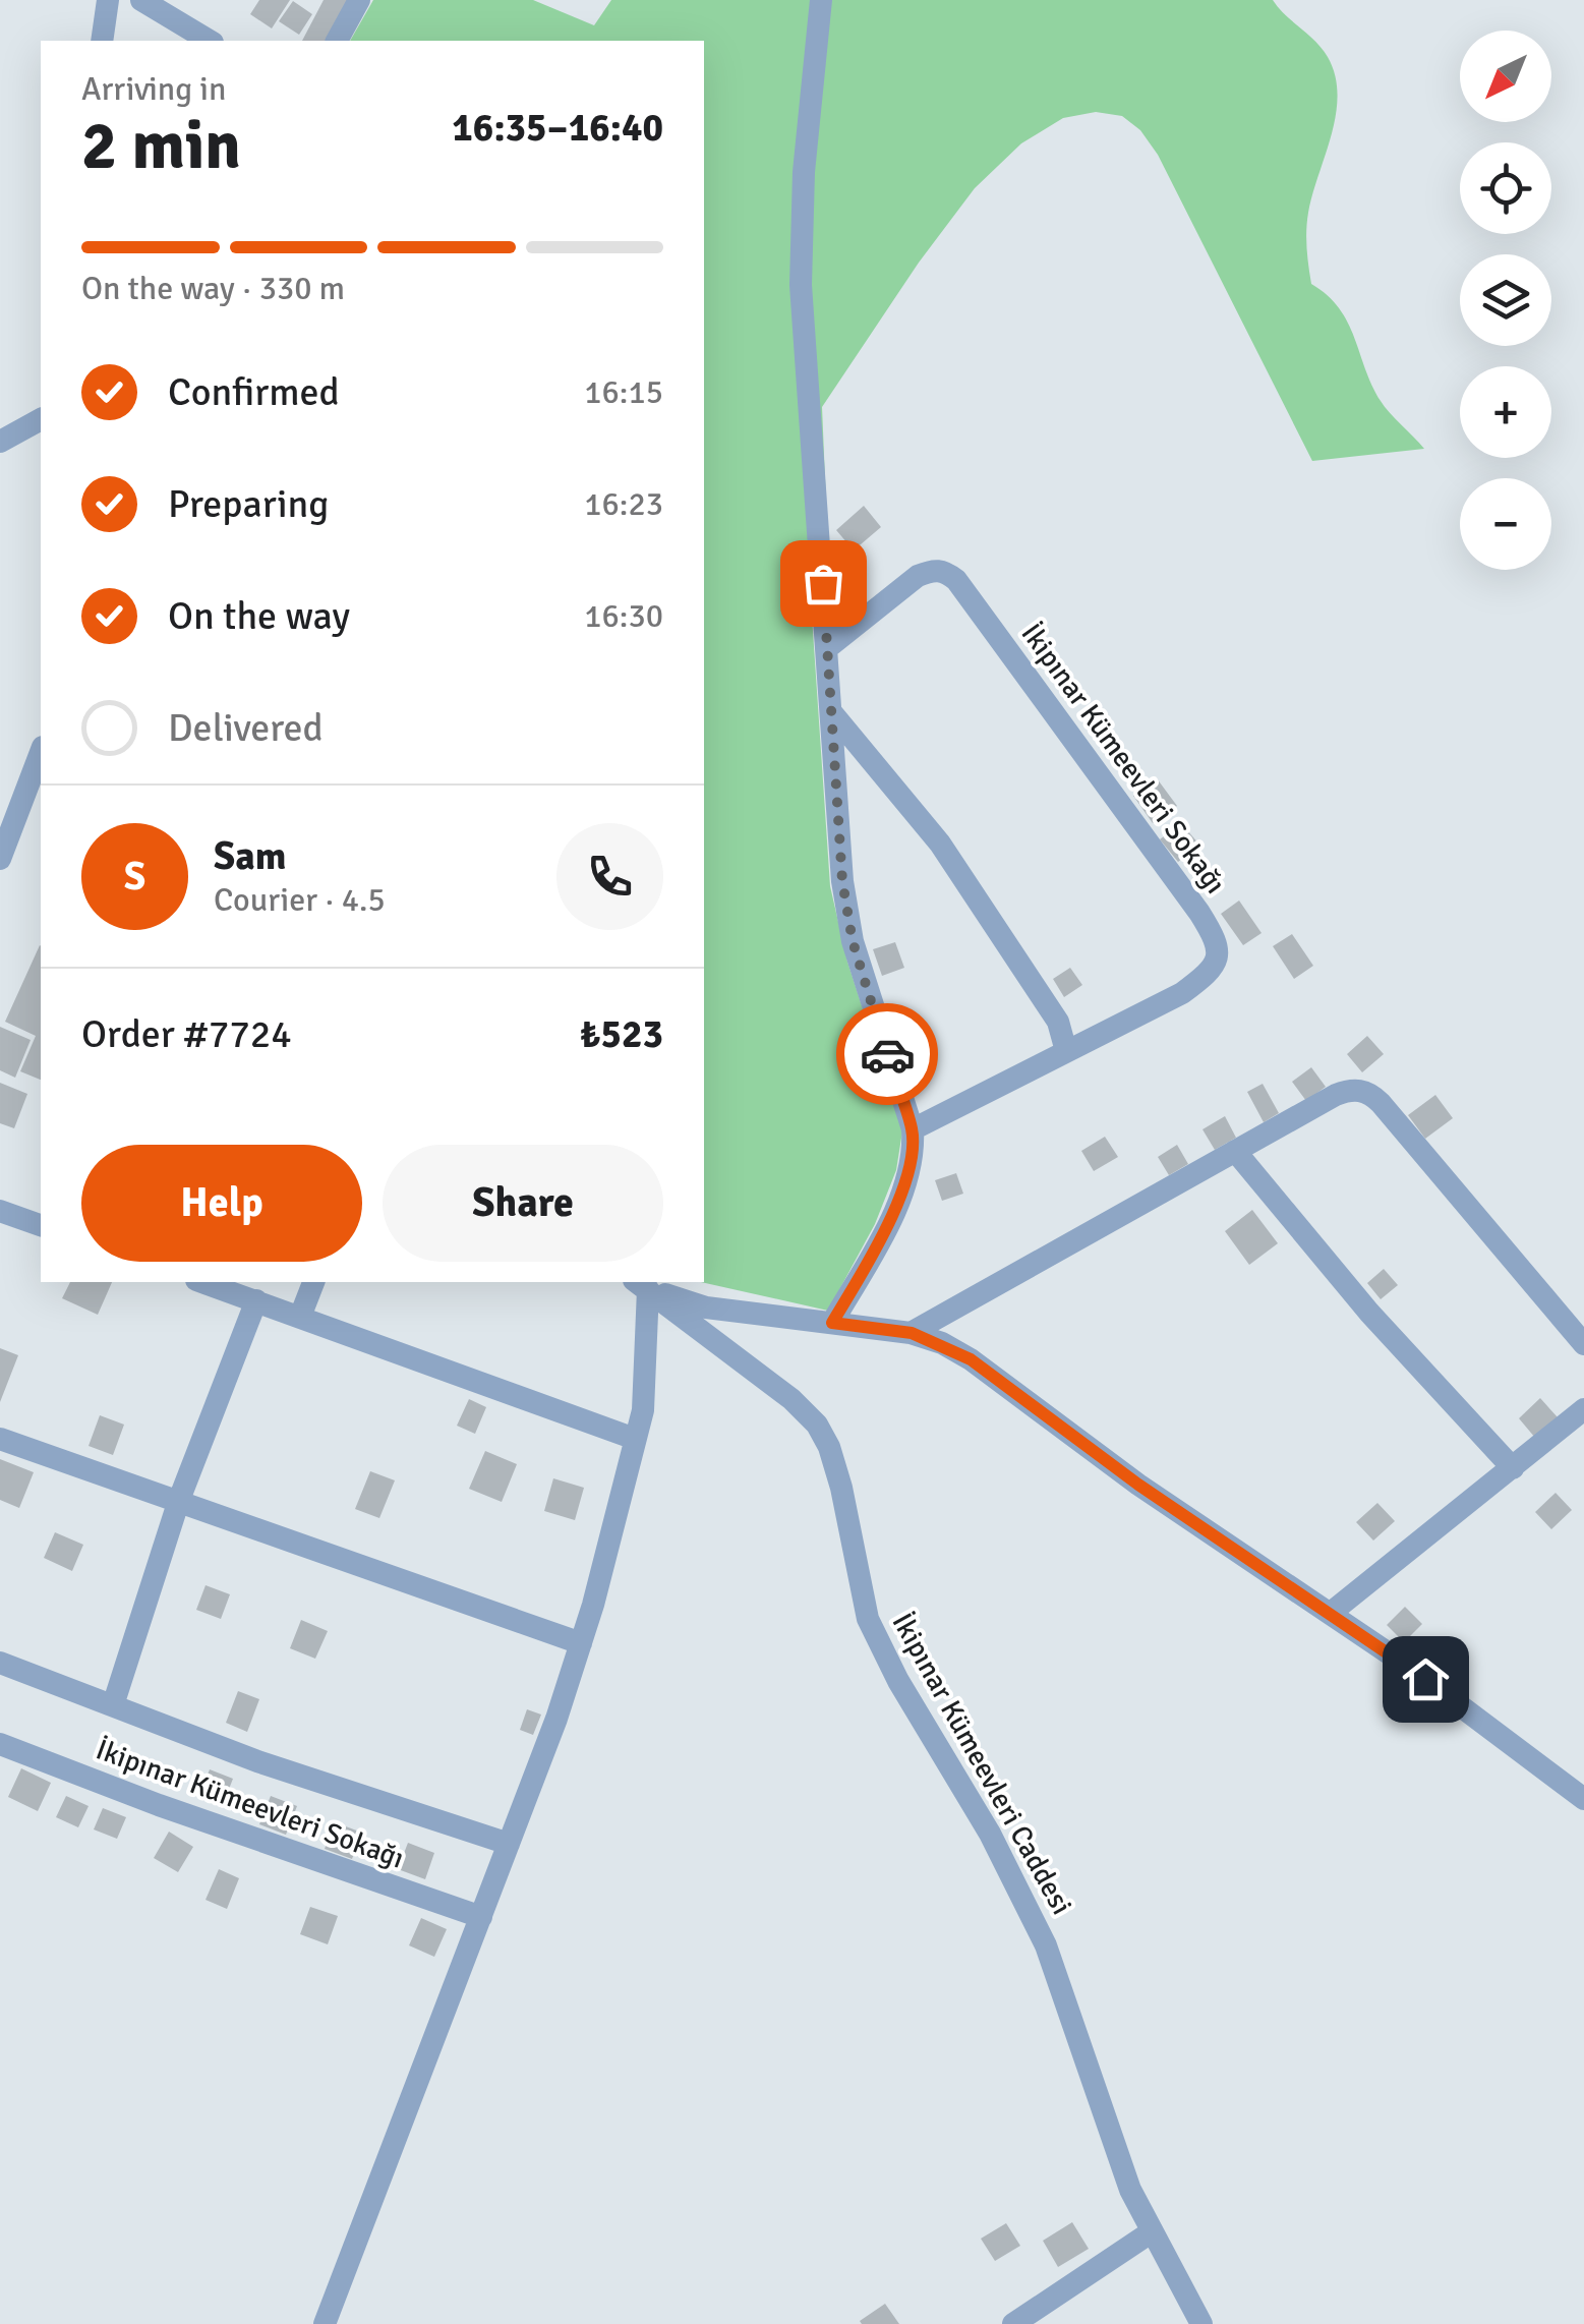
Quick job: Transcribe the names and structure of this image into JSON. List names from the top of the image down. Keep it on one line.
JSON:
{"streets":{"street":["İkipınar Kümeevleri Sokağı","İkipınar Kümeevleri Caddesi"]},"north":"bottom left","page":{"map_buttons":["+","−"],"heading":["2 min","Arriving in","16:35–16:40"],"panel":["Sam","Courier · 4.5","Order #7724","₺523"],"bar":"On the way · 330 m","list":[["Confirmed","16:15"],["Preparing","16:23"],["On the way","16:30"],"Delivered"],"round":"S","buttons":["Help","Share"]}}
